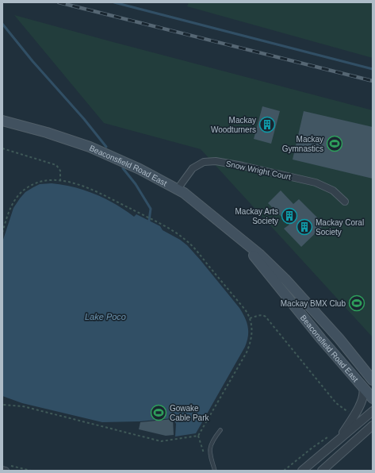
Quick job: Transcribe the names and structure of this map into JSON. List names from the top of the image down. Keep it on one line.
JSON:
{"streets":{"main road":["Beaconsfield Road East"],"street":["Snow Wright Court"]},"crossings":[["Beaconsfield Road East","Snow Wright Court"]],"water":["Lake Poco"],"places":{"building":["Mackay Woodturners","Mackay Arts Society","Mackay Coral Society"],"sports":["Mackay Gymnastics","Mackay BMX Club","Gowake Cable Park"]}}
